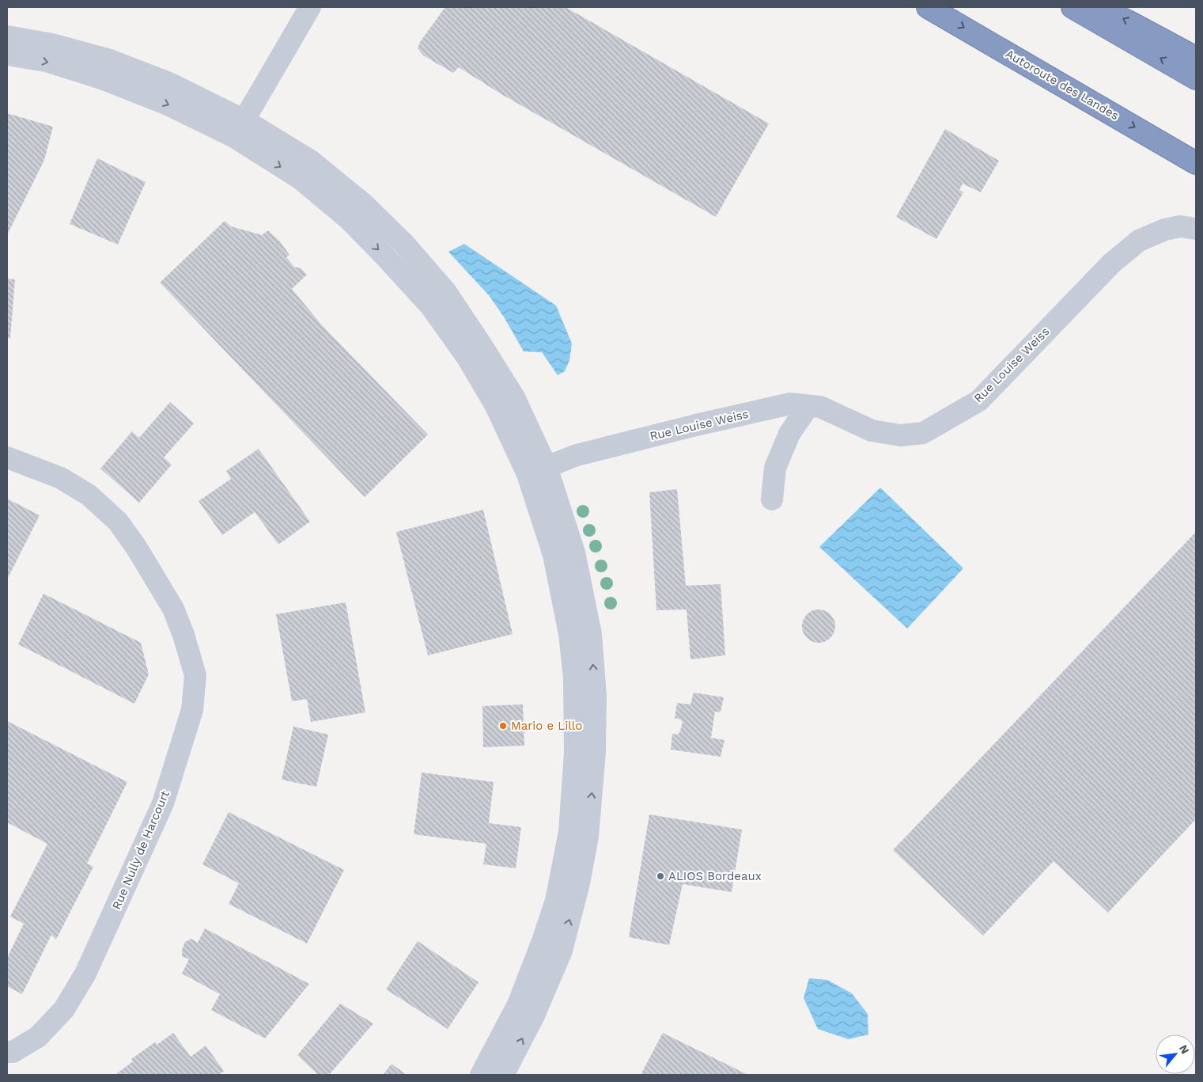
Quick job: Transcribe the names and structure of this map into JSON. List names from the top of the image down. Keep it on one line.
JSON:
{"streets":{"highway":["Autoroute des Landes"],"street":["Rue Louise Weiss","Rue Nully de Harcourt"]},"places":["Mario e Lillo","ALIOS Bordeaux"],"north":"top right"}
